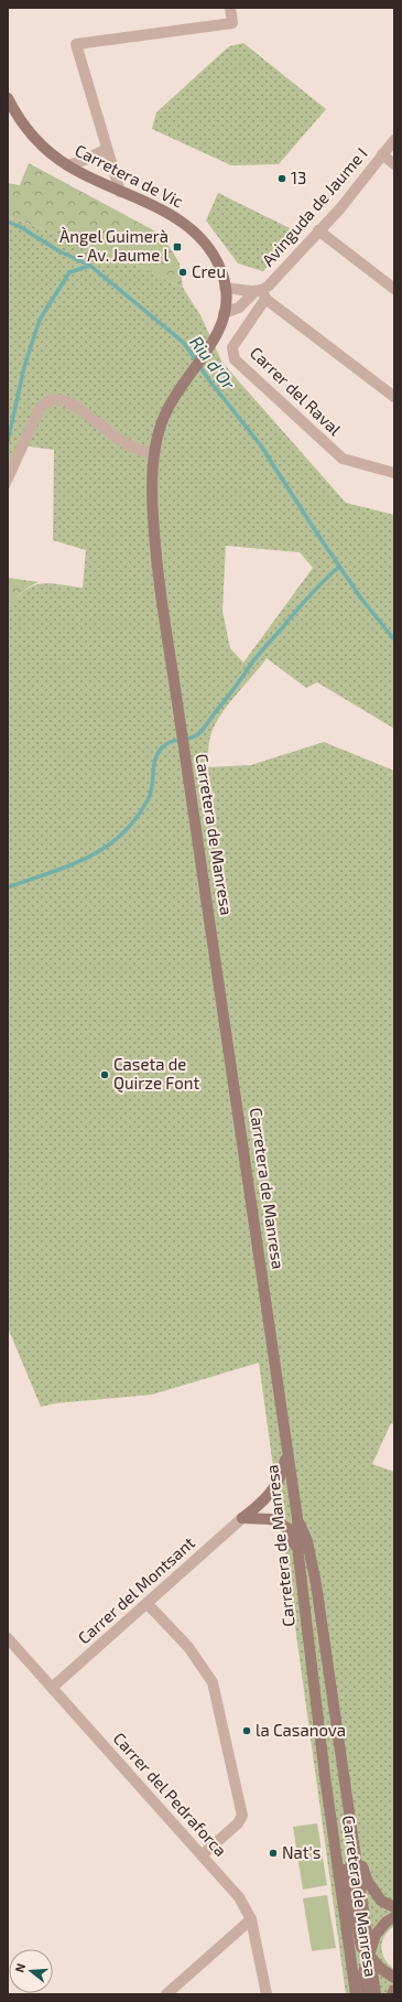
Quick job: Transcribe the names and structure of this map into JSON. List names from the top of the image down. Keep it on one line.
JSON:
{"streets":{"main road":["Carretera de Vic","Carretera de Manresa"],"street":["Avinguda de Jaume I","Carrer del Raval","Carrer del Montsant","Carrer del Pedraforca"]},"crossings":[["Avinguda de Jaume I","Carrer del Raval"],["Carrer del Montsant","Carrer del Pedraforca"]],"water":["Riu d'Or"],"places":{"other":["13","Creu","Caseta de Quirze Font","la Casanova","Nat's"],"transit":["Àngel Guimerà - Av. Jaume l"]},"north":"left"}
